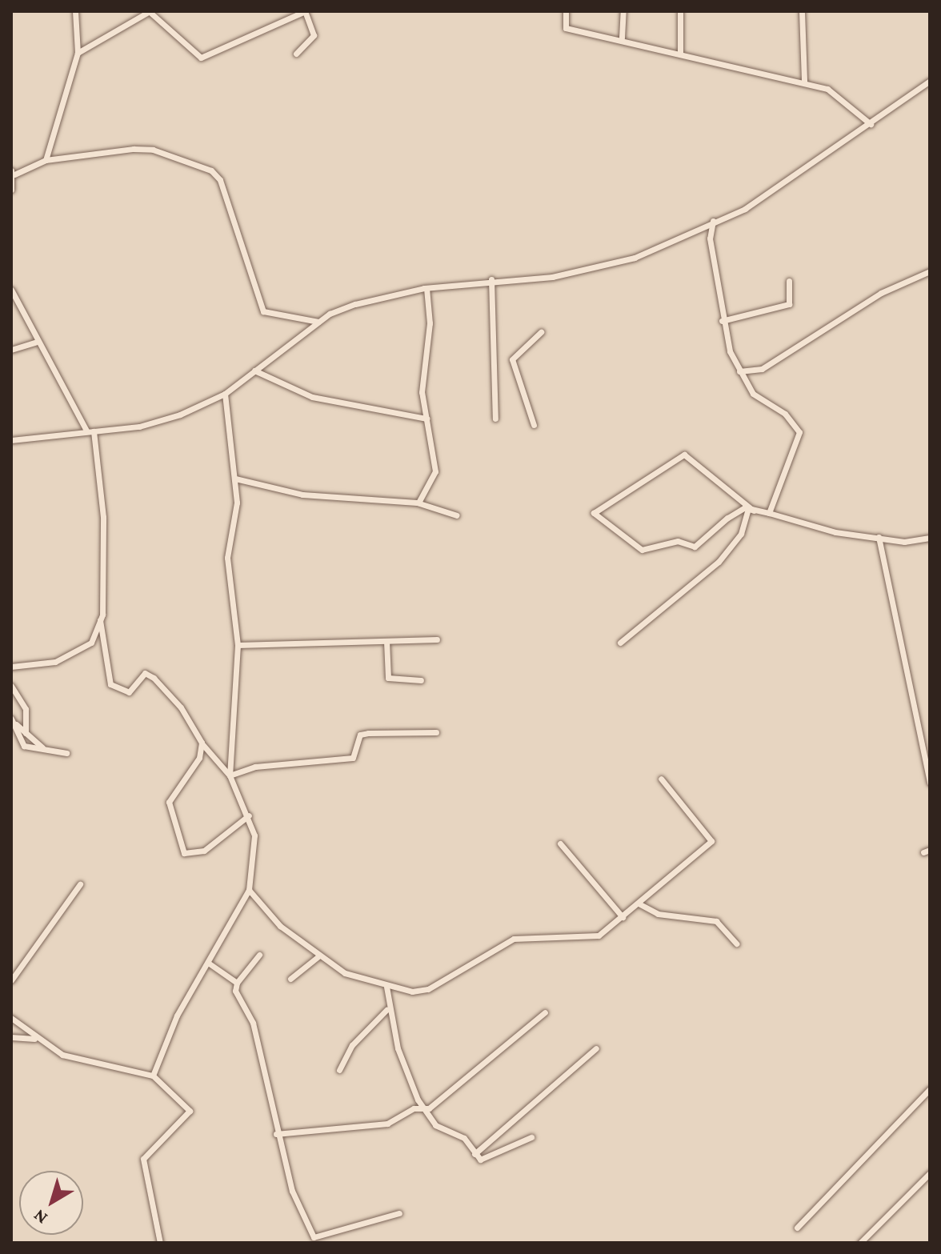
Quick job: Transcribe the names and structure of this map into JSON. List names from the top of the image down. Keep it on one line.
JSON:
{"north":"bottom left"}
